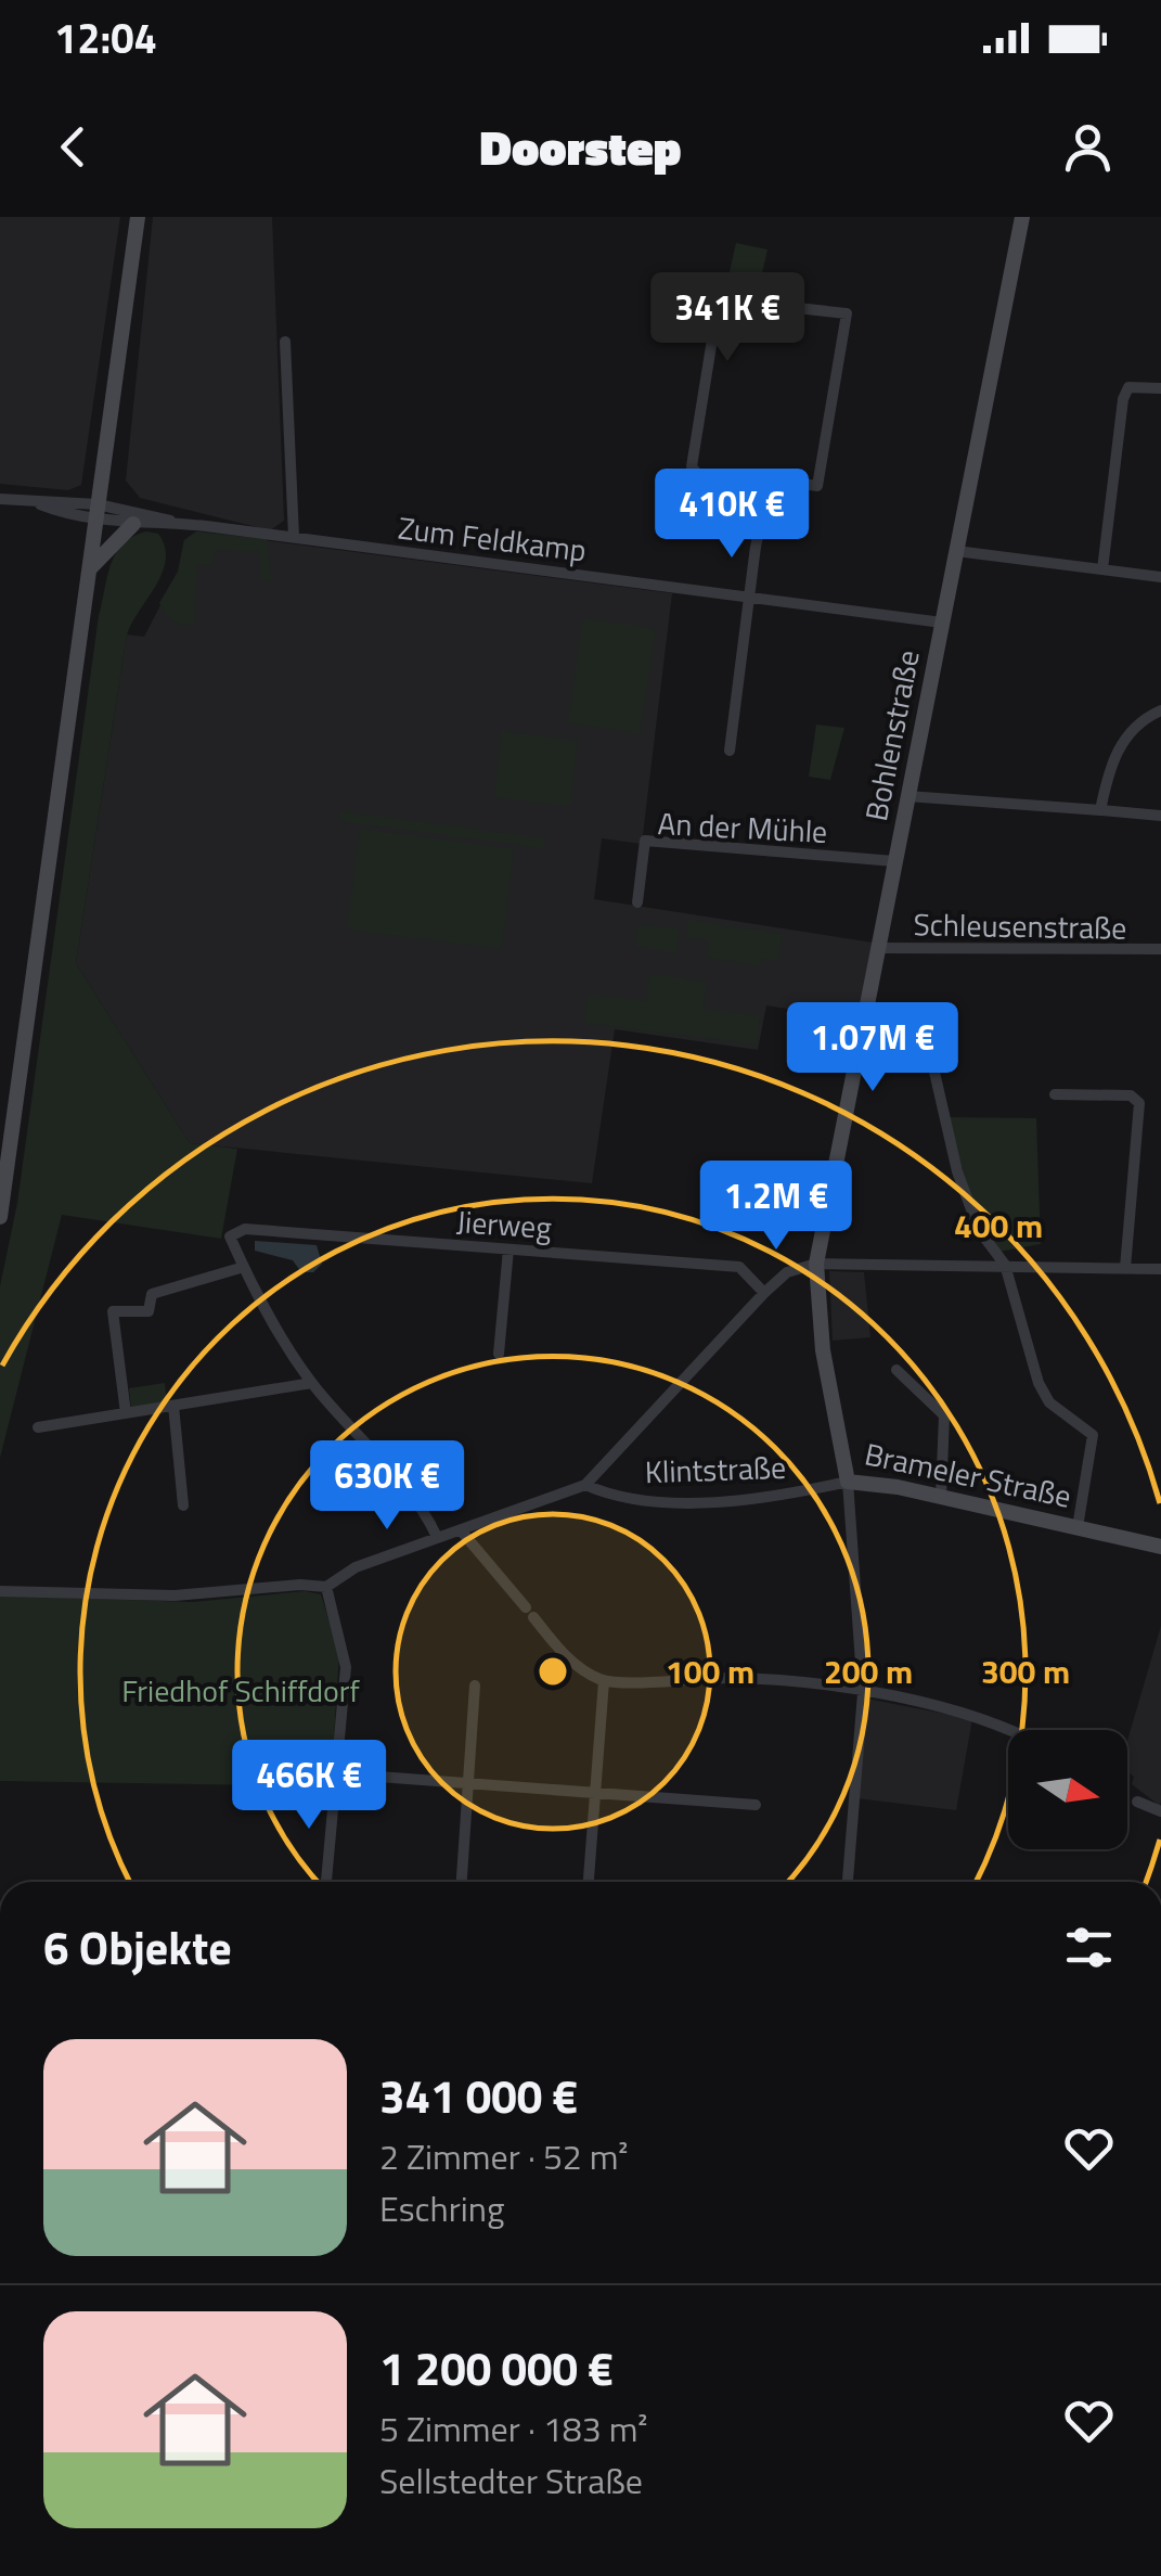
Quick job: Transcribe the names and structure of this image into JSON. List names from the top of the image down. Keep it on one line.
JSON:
{"streets":{"street":["Zum Feldkamp","Bohlenstraße","An der Mühle","Schleusenstraße","Jierweg","Klintstraße","Brameler Straße"]},"crossings":[["Zum Feldkamp","Bohlenstraße"],["Bohlenstraße","An der Mühle"],["Bohlenstraße","Schleusenstraße"],["Bohlenstraße","Brameler Straße"],["Klintstraße","Brameler Straße"]],"parks":["Friedhof Schiffdorf"],"north":"right","page":{"status":"12:04","header":"Doorstep","price":["341K €","410K €","1.07M €","1.2M €","630K €","466K €"],"heading":"6 Objekte","list":[{"name":"341 000 €","note":"2 Zimmer · 52 m² · Eschring"},{"name":"1 200 000 €","note":"5 Zimmer · 183 m² · Sellstedter Straße"}]},"rings":["400 m","100 m","200 m","300 m"]}
